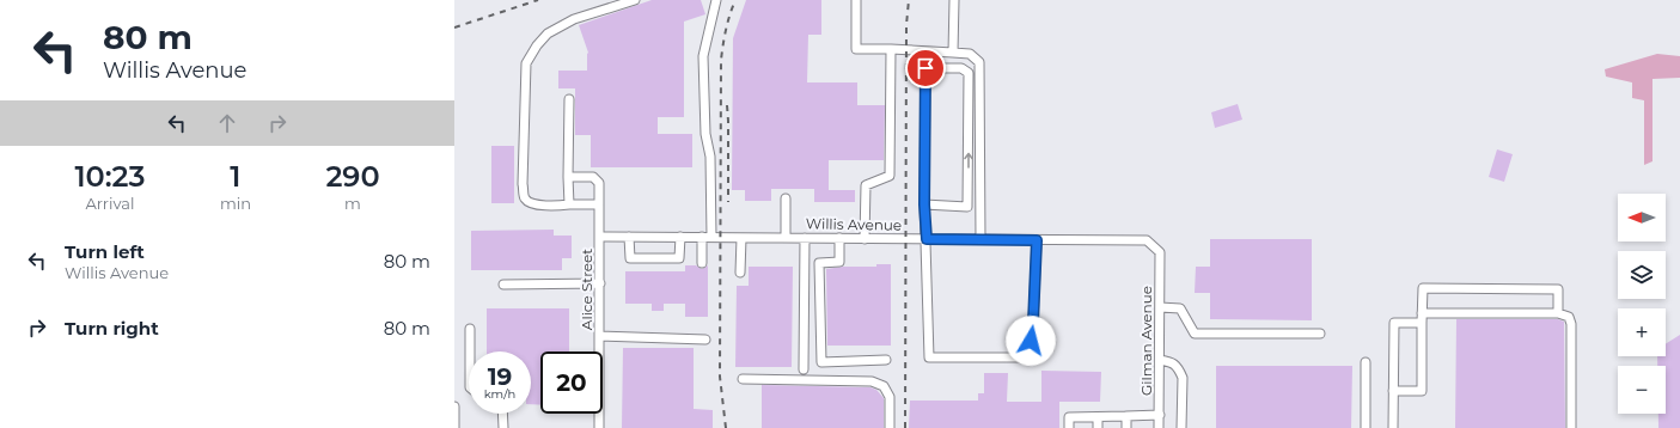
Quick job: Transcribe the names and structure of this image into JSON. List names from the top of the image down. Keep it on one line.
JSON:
{"streets":{"street":["Willis Avenue","Alice Street","Gilman Avenue"]},"crossings":[["Willis Avenue","Alice Street"],["Willis Avenue","Gilman Avenue"]],"north":"left","page":{"turn":["80 m","Willis Avenue"],"eta":["10:23","Arrival","1","min","290","m"],"map_buttons":["+","−"],"list":[{"name":"Turn left","note":"Willis Avenue","value":"80 m"},{"name":"Turn right","value":"80 m"}],"speed":"19 km/h","limit":"20"}}
